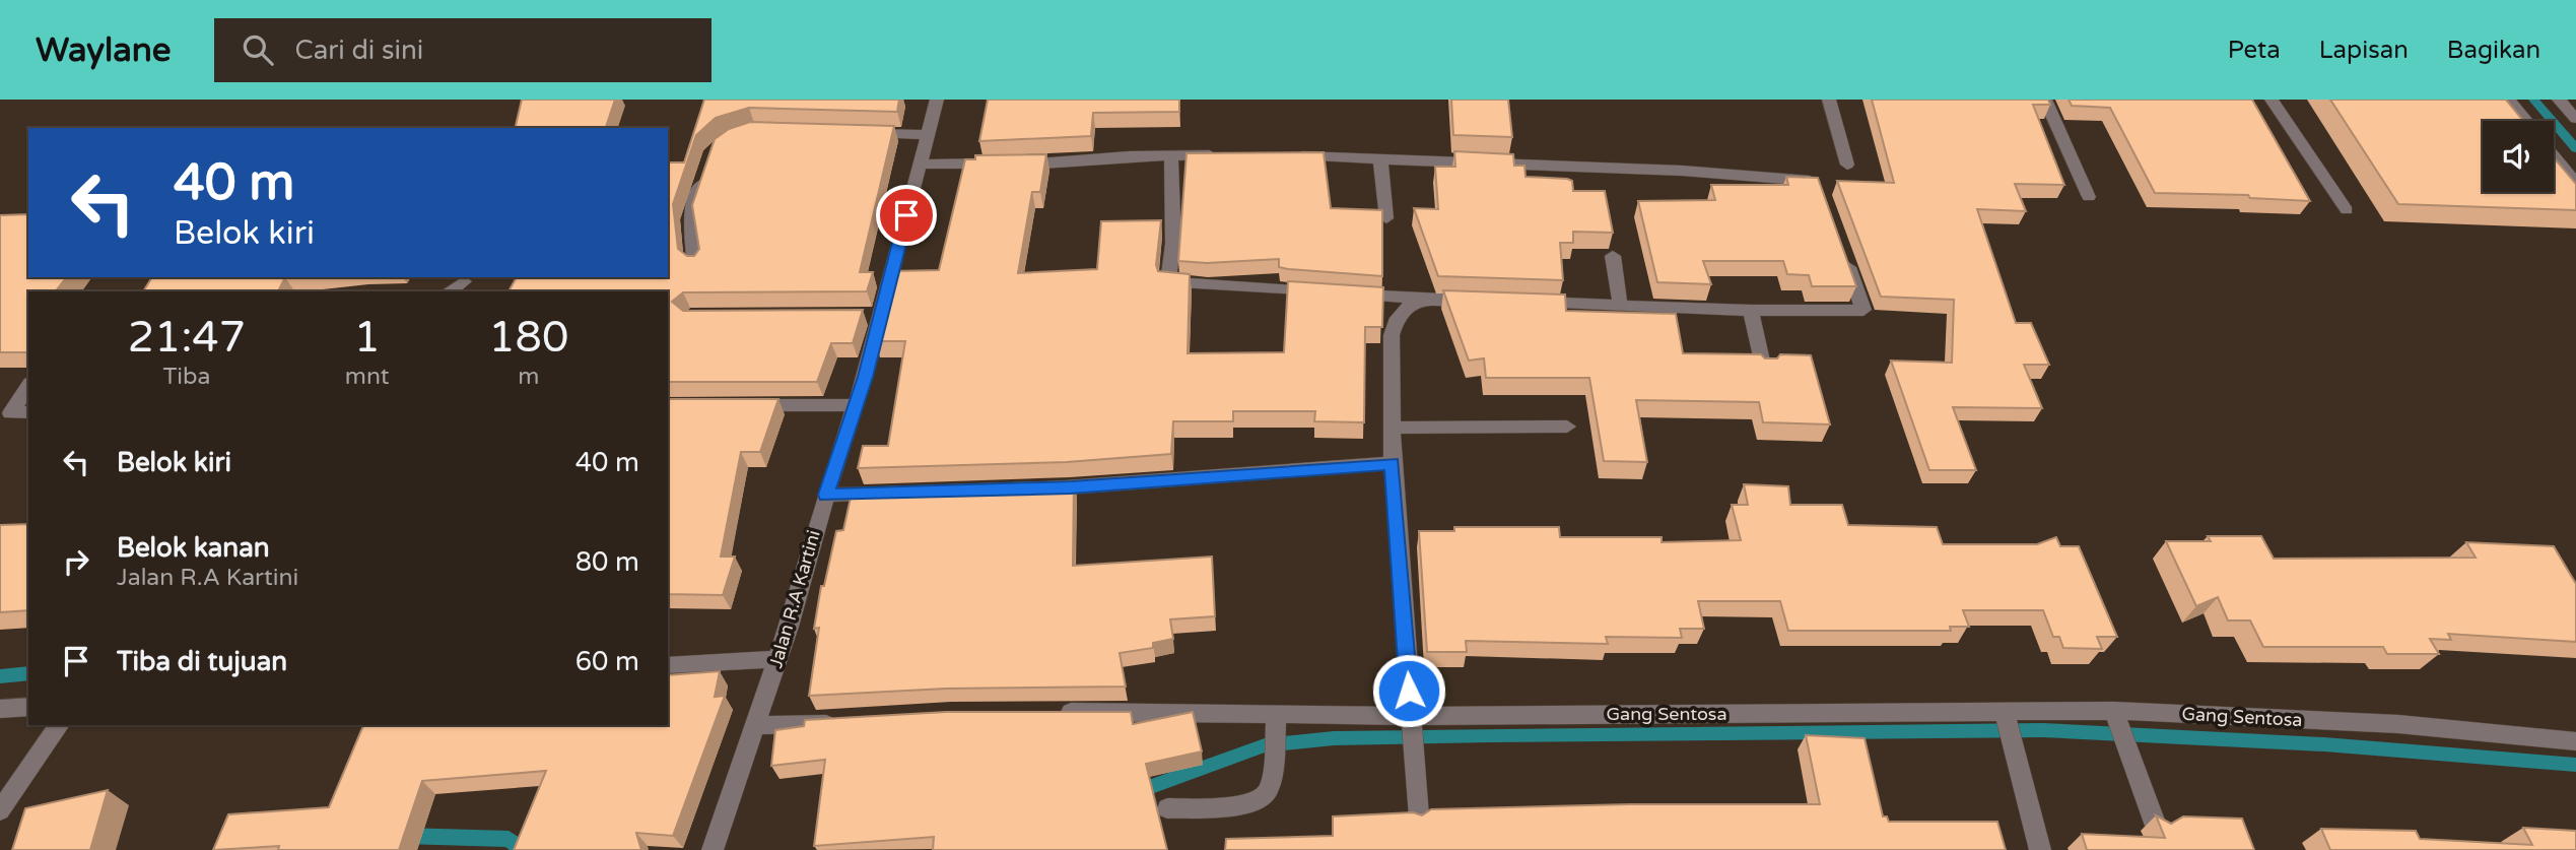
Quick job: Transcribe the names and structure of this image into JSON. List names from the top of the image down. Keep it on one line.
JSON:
{"streets":{"street":["Jalan R.A Kartini","Gang Sentosa"]},"page":{"header":"Waylane","search":"Cari di sini","nav":["Peta","Lapisan","Bagikan"],"turn":["40 m","Belok kiri"],"eta":["21:47","Tiba","1","mnt","180","m"],"list":[{"name":"Belok kiri","value":"40 m"},{"name":"Belok kanan","note":"Jalan R.A Kartini","value":"80 m"},{"name":"Tiba di tujuan","value":"60 m"}]}}
